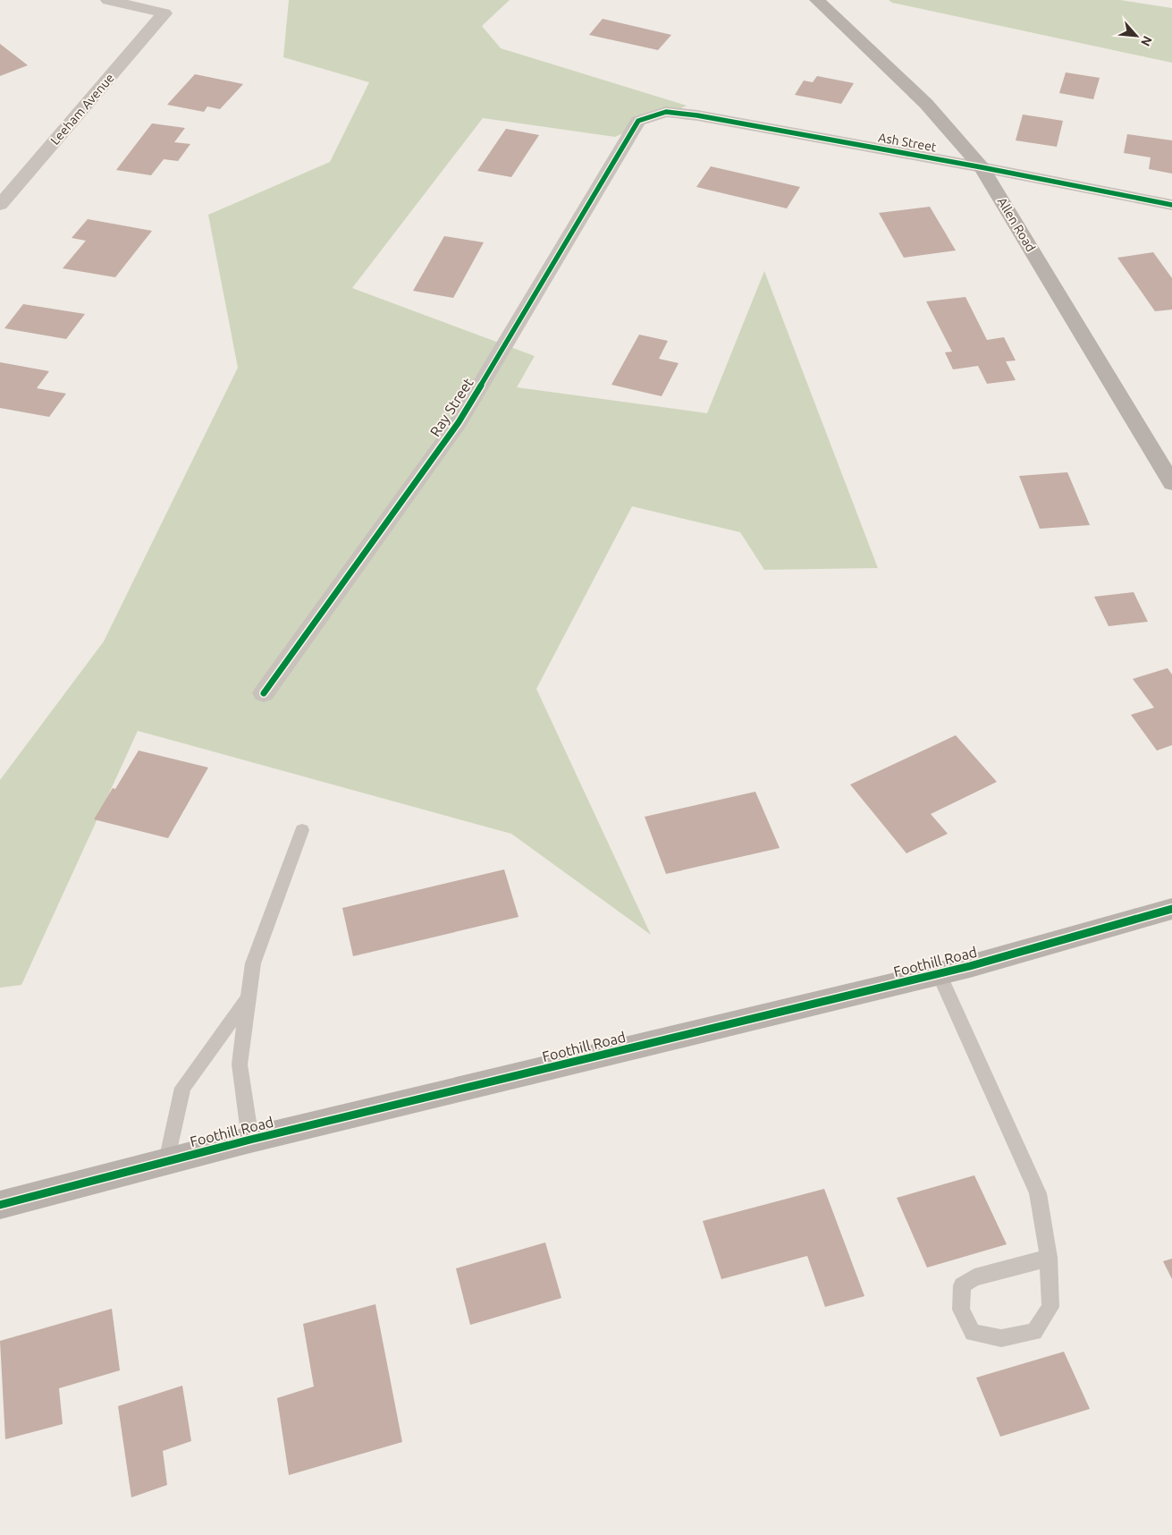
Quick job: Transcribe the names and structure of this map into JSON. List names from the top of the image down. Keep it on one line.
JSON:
{"streets":{"street":["Leeham Avenue","Ash Street","Allen Road","Ray Street","Foothill Road"]},"crossings":[["Ash Street","Allen Road"],["Ash Street","Ray Street"]],"north":"bottom right"}
